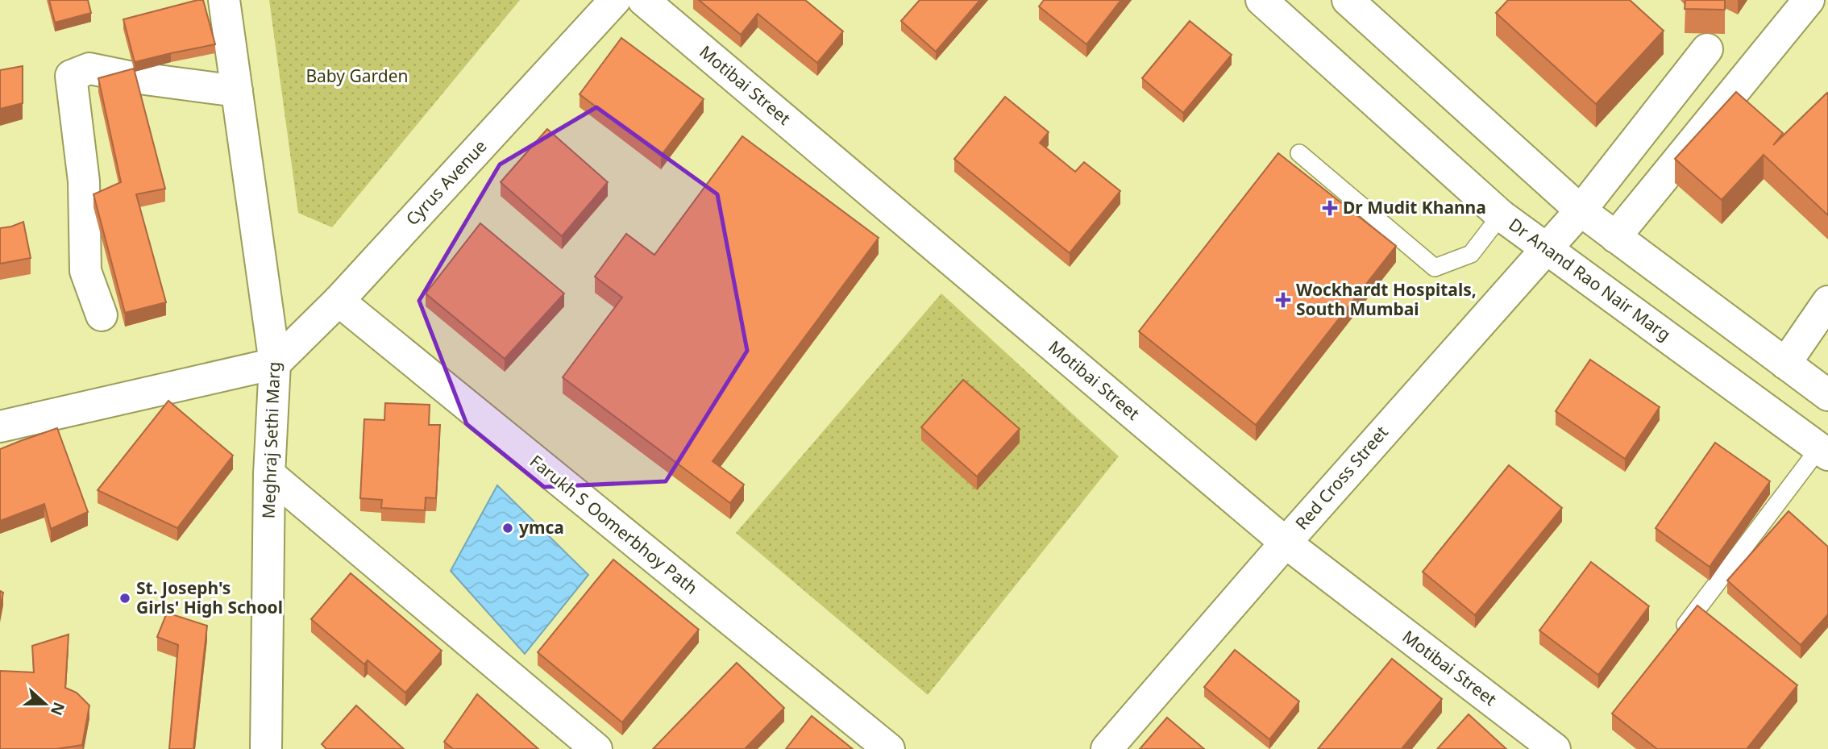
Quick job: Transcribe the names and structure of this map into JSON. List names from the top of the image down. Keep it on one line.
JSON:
{"streets":{"street":["Motibai Street","Cyrus Avenue","Dr Anand Rao Nair Marg","Meghraj Sethi Marg","Red Cross Street","Farukh S Oomerbhoy Path"]},"crossings":[["Motibai Street","Red Cross Street"],["Cyrus Avenue","Meghraj Sethi Marg"],["Cyrus Avenue","Farukh S Oomerbhoy Path"],["Dr Anand Rao Nair Marg","Red Cross Street"]],"parks":["Baby Garden"],"places":{"health":["Dr Mudit Khanna","Wockhardt Hospitals, South Mumbai"],"other":["ymca","St. Joseph's Girls' High School"]},"north":"right"}
